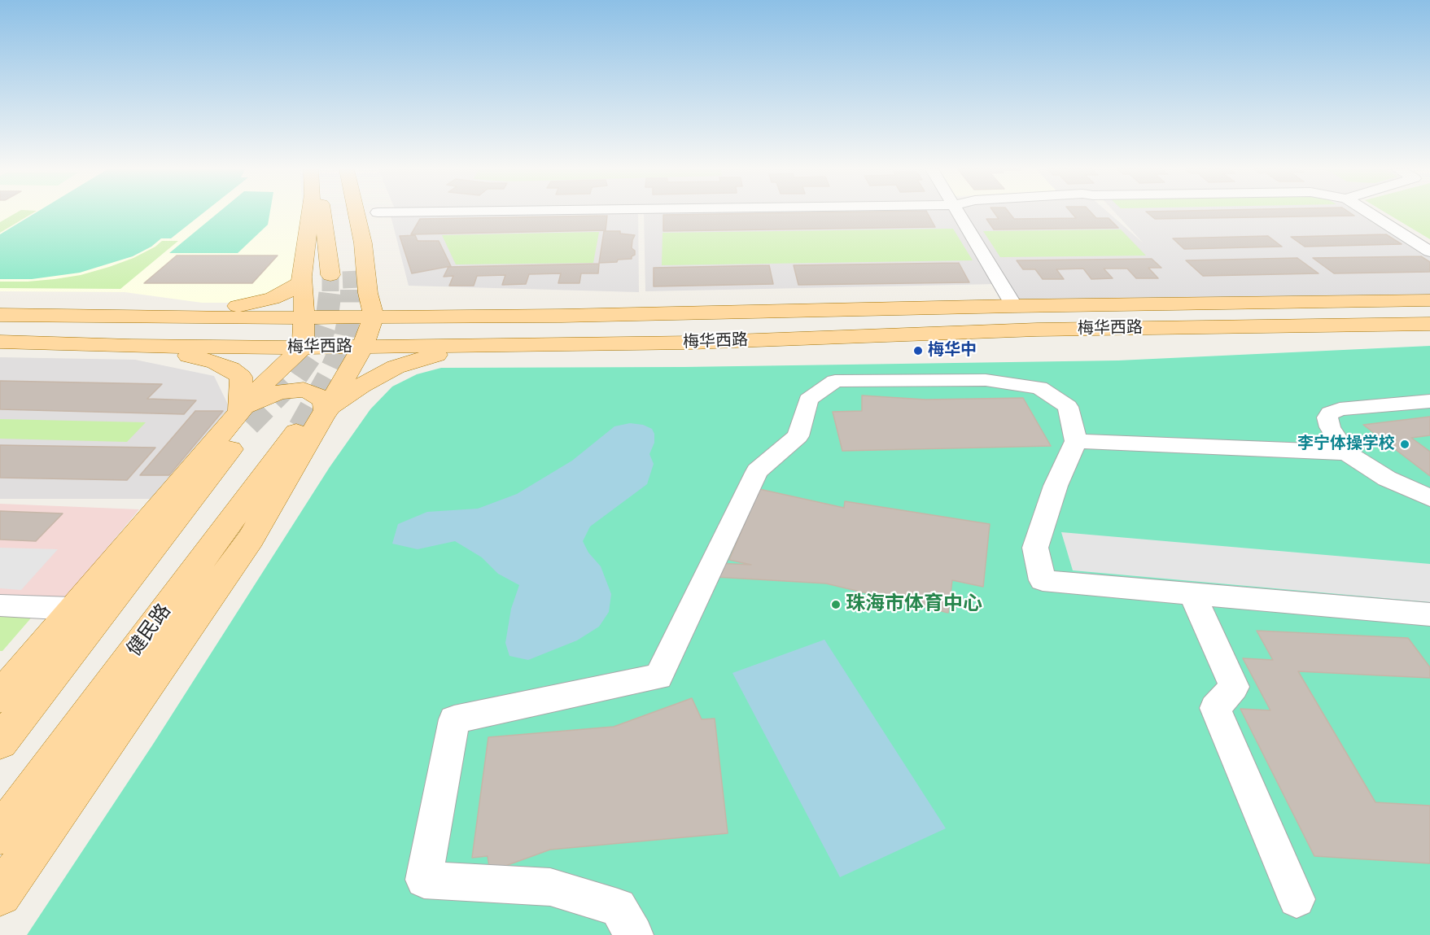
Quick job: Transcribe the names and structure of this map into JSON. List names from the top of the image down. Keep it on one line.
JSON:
{"streets":{"main road":["梅华西路","健民路"]},"places":["梅华中","李宁体操学校","珠海市体育中心"]}
